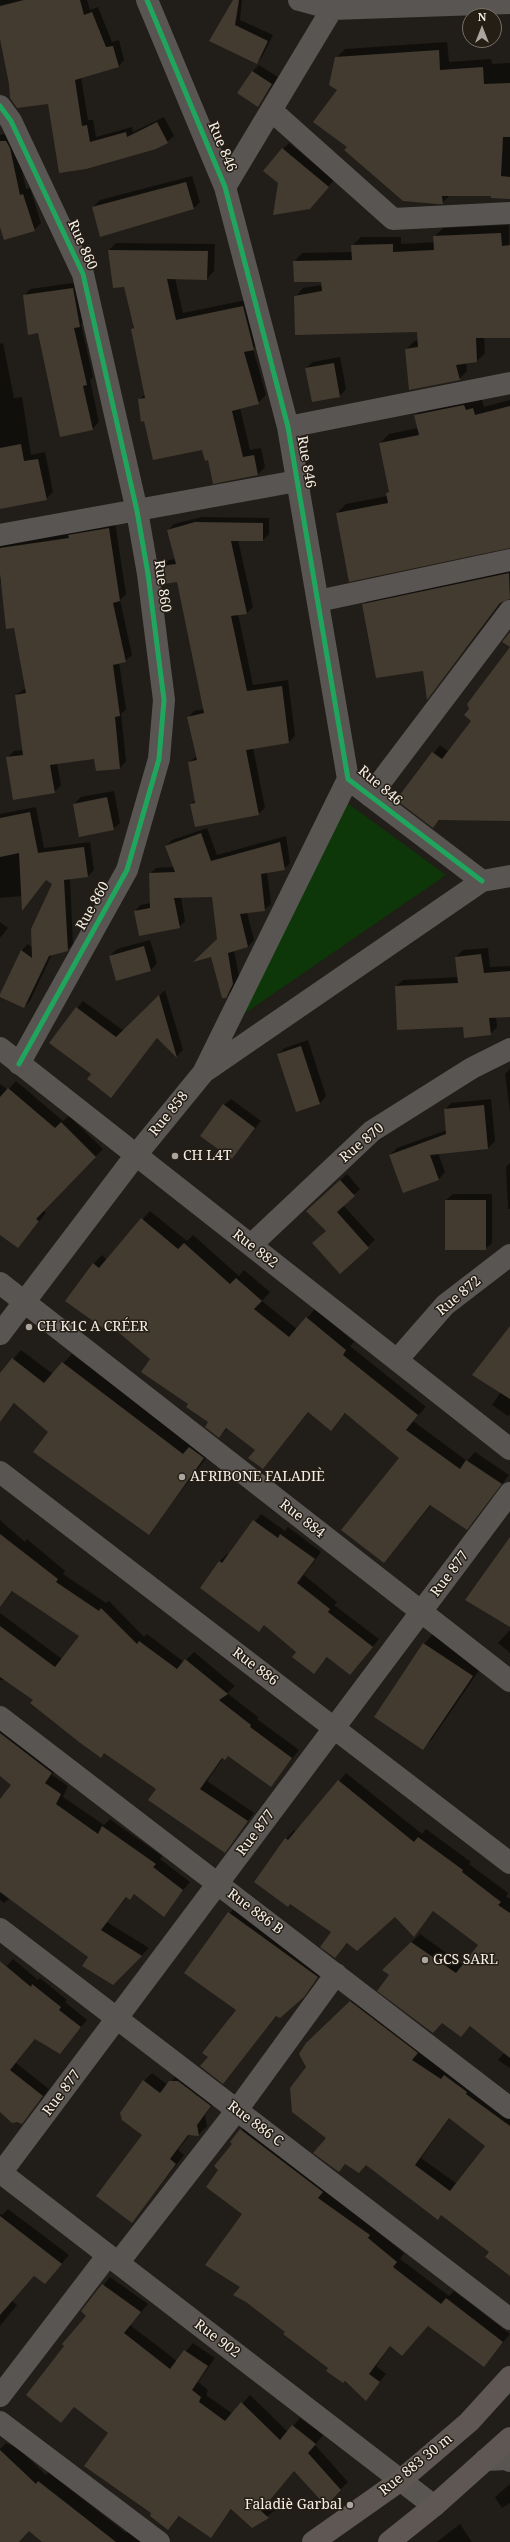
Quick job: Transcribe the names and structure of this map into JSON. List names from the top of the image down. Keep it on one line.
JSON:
{"streets":{"main road":["Rue 883 30 m"],"street":["Rue 846","Rue 860","Rue 858","Rue 870","Rue 882","Rue 872","Rue 884","Rue 877","Rue 886","Rue 886 B","Rue 886 C","Rue 902"]},"crossings":[["Rue 860","Rue 882"],["Rue 858","Rue 882"],["Rue 858","Rue 884"],["Rue 870","Rue 882"],["Rue 882","Rue 872"],["Rue 884","Rue 877"],["Rue 877","Rue 886"],["Rue 877","Rue 886 B"],["Rue 877","Rue 886 C"],["Rue 877","Rue 902"],["Rue 902","Rue 883 30 m"]],"places":["CH L4T","CH K1C A CRÉER","AFRIBONE FALADIÈ","GCS SARL","Faladiè Garbal"],"north":"top"}
